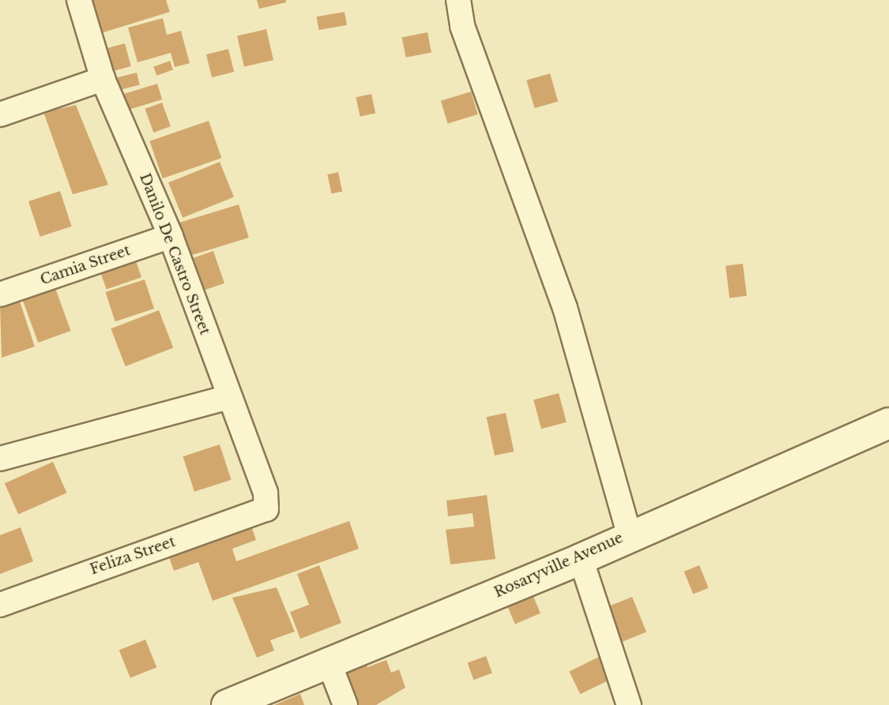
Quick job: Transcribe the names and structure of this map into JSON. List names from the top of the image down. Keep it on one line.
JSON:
{"streets":{"street":["Danilo De Castro Street","Camia Street","Feliza Street","Rosaryville Avenue"]},"crossings":[["Danilo De Castro Street","Camia Street"],["Danilo De Castro Street","Feliza Street"]]}
